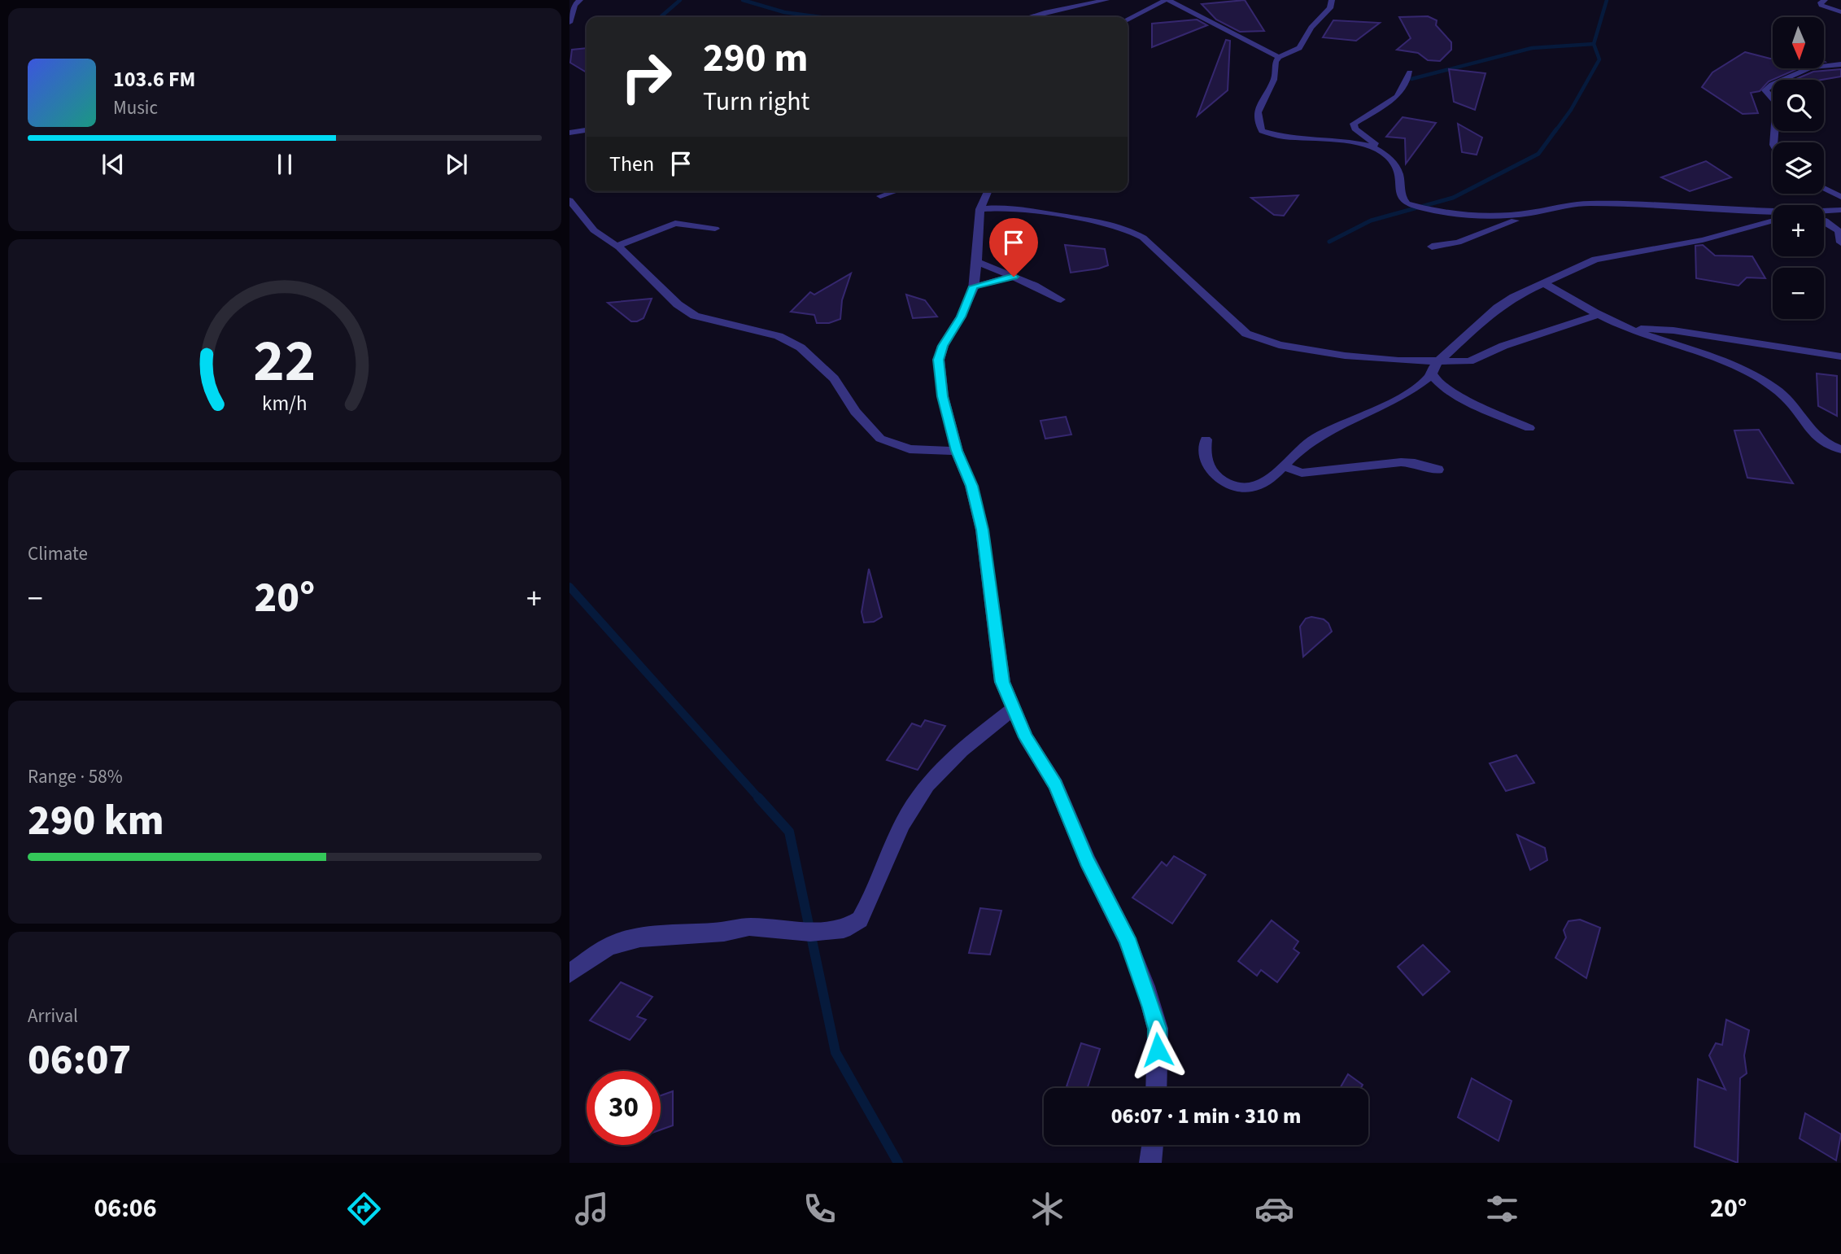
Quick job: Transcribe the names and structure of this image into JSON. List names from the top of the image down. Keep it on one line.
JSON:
{"north":"bottom","page":{"map_buttons":["+","−"],"turn":["290 m","Turn right"],"song":["103.6 FM","Music"],"then":"Then","tile":["Climate",["Range · 58%","290 km"],["Arrival","06:07"]],"heat":["−","20°","+"],"limit":"30","trip":"06:07 · 1 min · 310 m","tabs":["06:06","20°"],"gauge":["22","km/h"]}}
